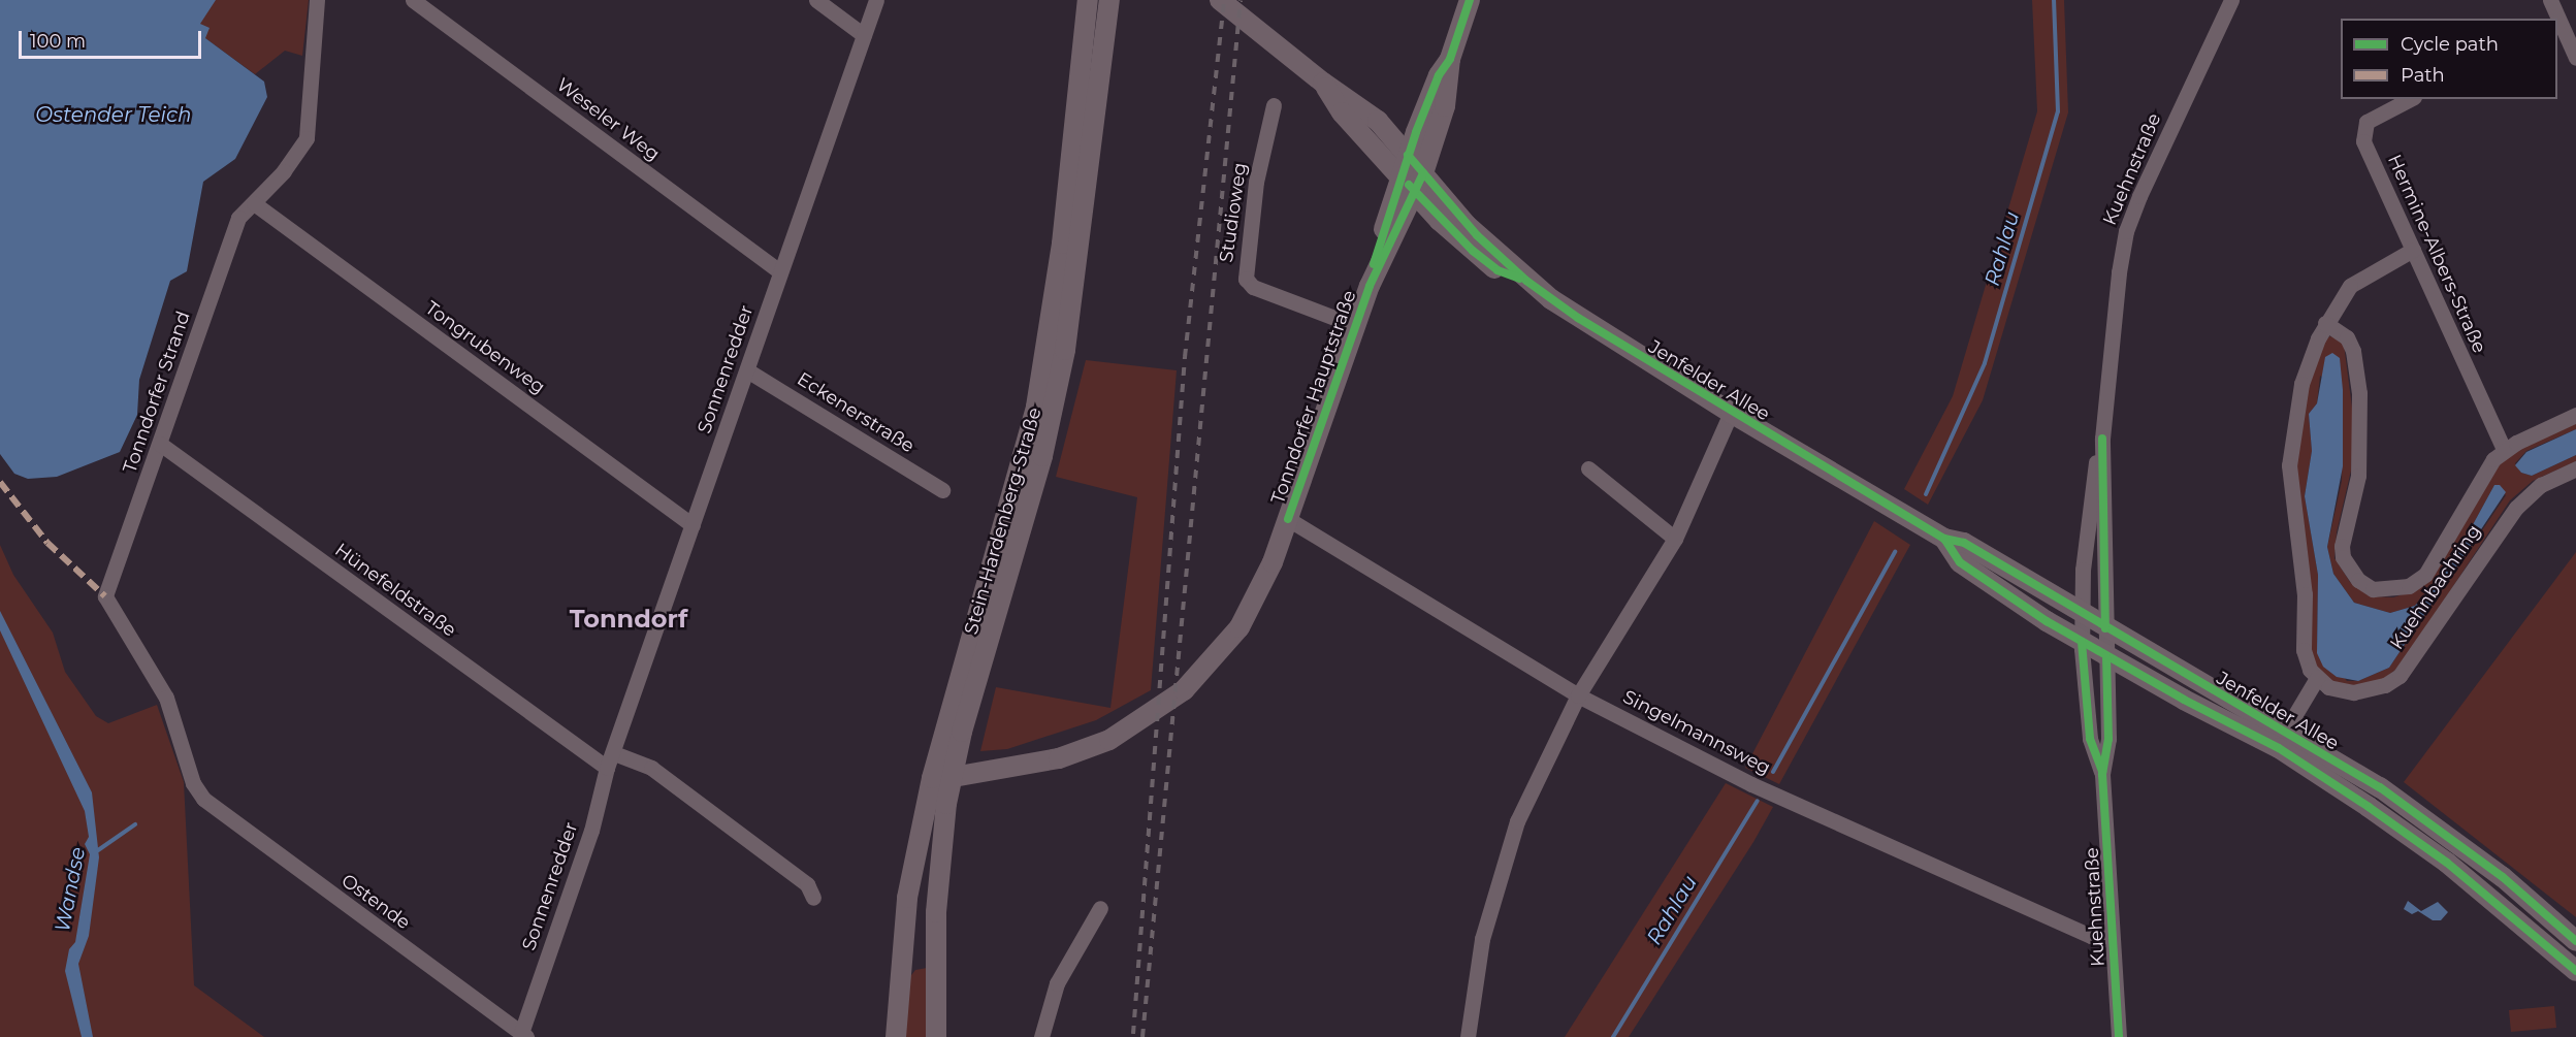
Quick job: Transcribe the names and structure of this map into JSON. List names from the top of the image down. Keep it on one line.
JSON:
{"streets":{"main road":["Jenfelder Allee","Tonndorfer Hauptstraße","Stein-Hardenberg-Straße"],"street":["Weseler Weg","Kuehnstraße","Studioweg","Hermine-Albers-Straße","Tongrubenweg","Sonnenredder","Tonndorfer Strand","Eckenerstraße","Kuehnbachring","Hünefeldstraße","Singelmannsweg","Ostende"]},"crossings":[["Weseler Weg","Sonnenredder"],["Kuehnstraße","Jenfelder Allee"],["Kuehnstraße","Singelmannsweg"],["Studioweg","Tonndorfer Hauptstraße"],["Hermine-Albers-Straße","Kuehnbachring"],["Tongrubenweg","Sonnenredder"],["Tongrubenweg","Tonndorfer Strand"],["Sonnenredder","Eckenerstraße"],["Sonnenredder","Hünefeldstraße"],["Sonnenredder","Ostende"],["Jenfelder Allee","Tonndorfer Hauptstraße"],["Tonndorfer Strand","Hünefeldstraße"],["Tonndorfer Strand","Ostende"],["Tonndorfer Hauptstraße","Stein-Hardenberg-Straße"],["Tonndorfer Hauptstraße","Singelmannsweg"]],"districts":["Tonndorf"],"water":["Ostender Teich","Rahlau","Wandse"],"legend":["Cycle path","Path"],"scale_bar":"100 m"}
